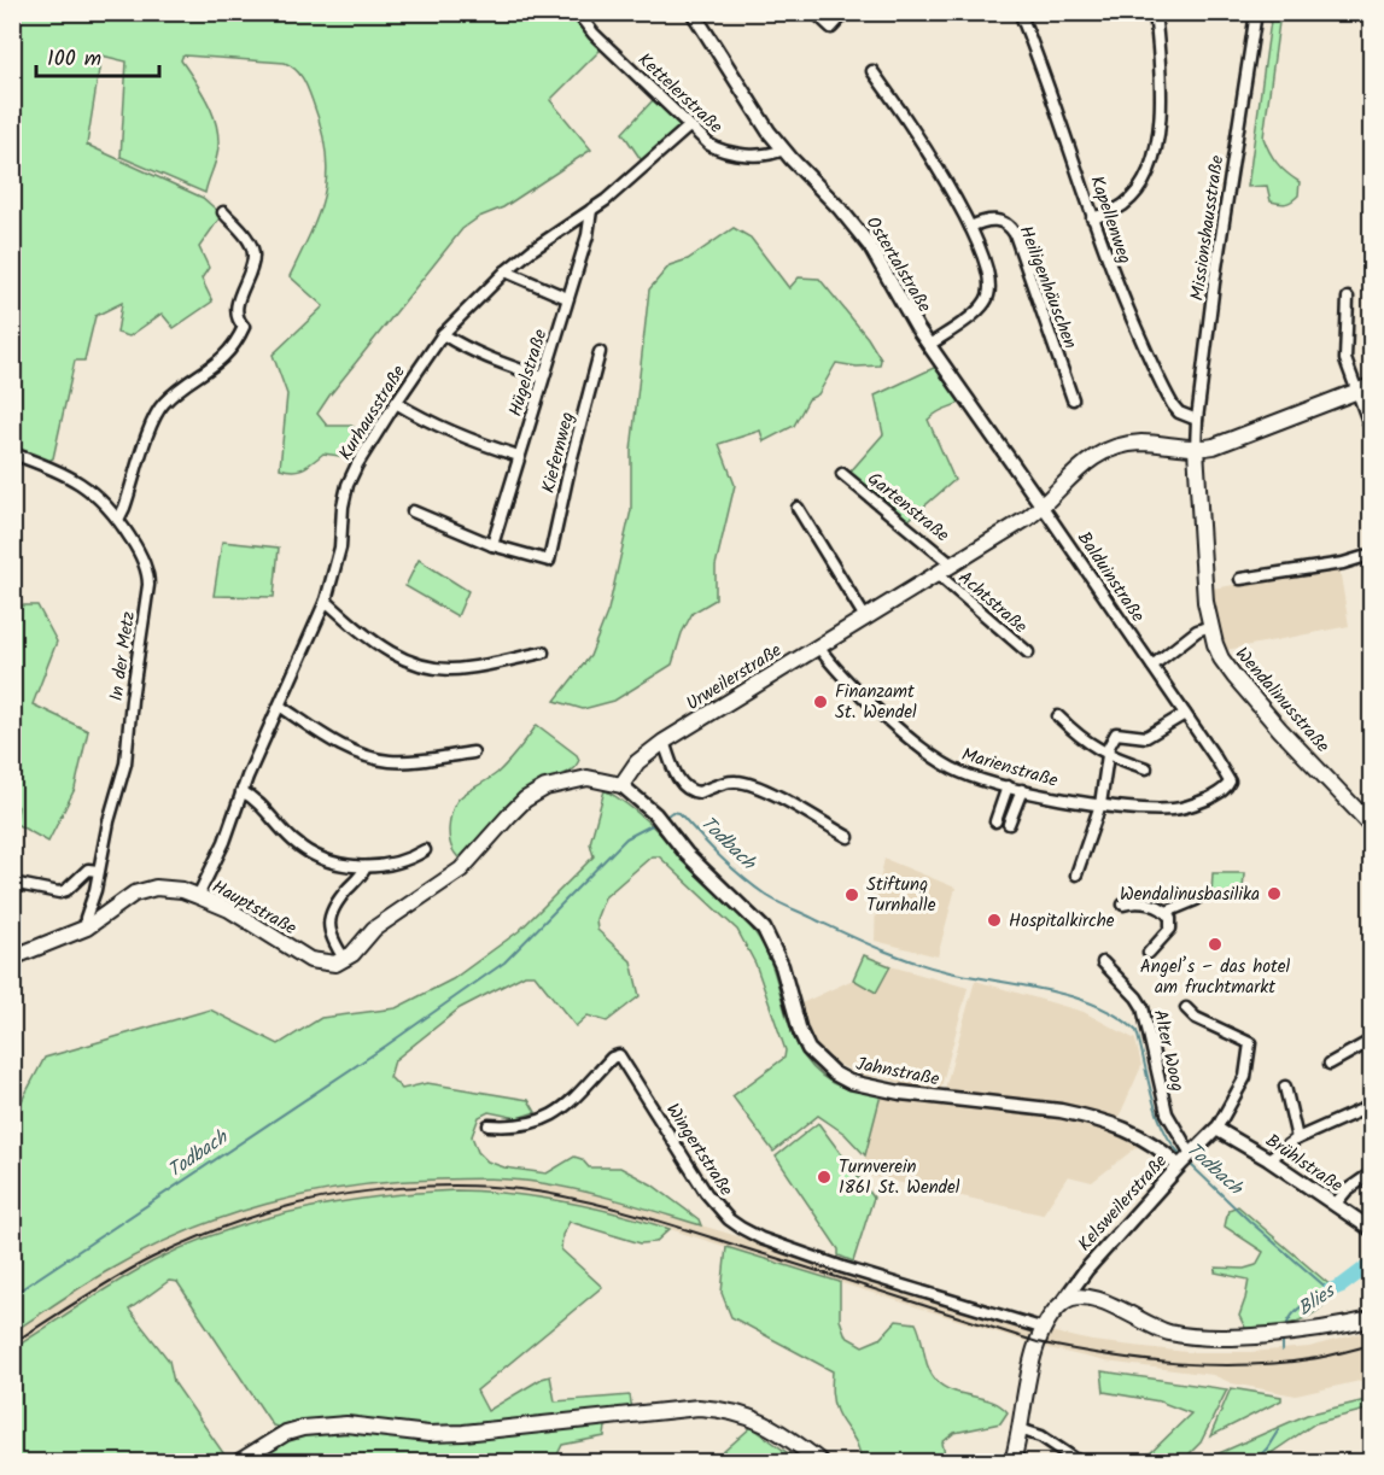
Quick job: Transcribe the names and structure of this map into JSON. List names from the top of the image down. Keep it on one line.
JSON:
{"streets":{"main road":["Urweilerstraße","Wendalinusstraße","Hauptstraße","Kelsweilerstraße"],"street":["Kettelerstraße","Kapellenweg","Missionshausstraße","Ostertalstraße","Heiligenhäuschen","Hügelstraße","Kurhausstraße","Kiefernweg","Gartenstraße","Balduinstraße","Achtstraße","In der Metz","Marienstraße","Alter Woog","Jahnstraße","Wingertstraße","Brühlstraße"]},"crossings":[["Kettelerstraße","Ostertalstraße"],["Kettelerstraße","Kurhausstraße"],["Kapellenweg","Missionshausstraße"],["Missionshausstraße","Urweilerstraße"],["Missionshausstraße","Wendalinusstraße"],["Ostertalstraße","Balduinstraße"],["Ostertalstraße","Urweilerstraße"],["Hügelstraße","Kurhausstraße"],["Hügelstraße","Kiefernweg"],["Kurhausstraße","Hauptstraße"],["Gartenstraße","Urweilerstraße"],["Balduinstraße","Urweilerstraße"],["Balduinstraße","Marienstraße"],["Achtstraße","Urweilerstraße"],["In der Metz","Hauptstraße"],["Urweilerstraße","Wendalinusstraße"],["Urweilerstraße","Marienstraße"],["Urweilerstraße","Jahnstraße"],["Alter Woog","Jahnstraße"],["Alter Woog","Kelsweilerstraße"],["Jahnstraße","Kelsweilerstraße"],["Wingertstraße","Kelsweilerstraße"],["Brühlstraße","Kelsweilerstraße"]],"water":["Todbach","Blies"],"places":["Finanzamt St. Wendel","Wendalinusbasilika","Stiftung Turnhalle","Hospitalkirche","Angel’s – das hotel am fruchtmarkt","Turnverein 1861 St. Wendel"],"scale_bar":"100 m"}
